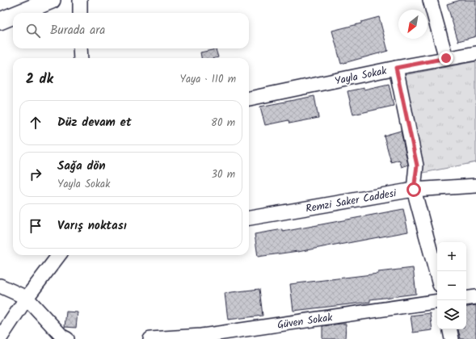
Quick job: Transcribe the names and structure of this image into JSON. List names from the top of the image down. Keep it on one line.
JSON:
{"streets":{"street":["Yayla Sokak","Remzi Saker Caddesi","Güven Sokak"]},"north":"bottom left","page":{"search":"Burada ara","heading":["2 dk","Yaya · 110 m"],"list":[["Düz devam et","80 m"],["Sağa dön","Yayla Sokak","30 m"],"Varış noktası"],"map_buttons":["+","−"]}}
